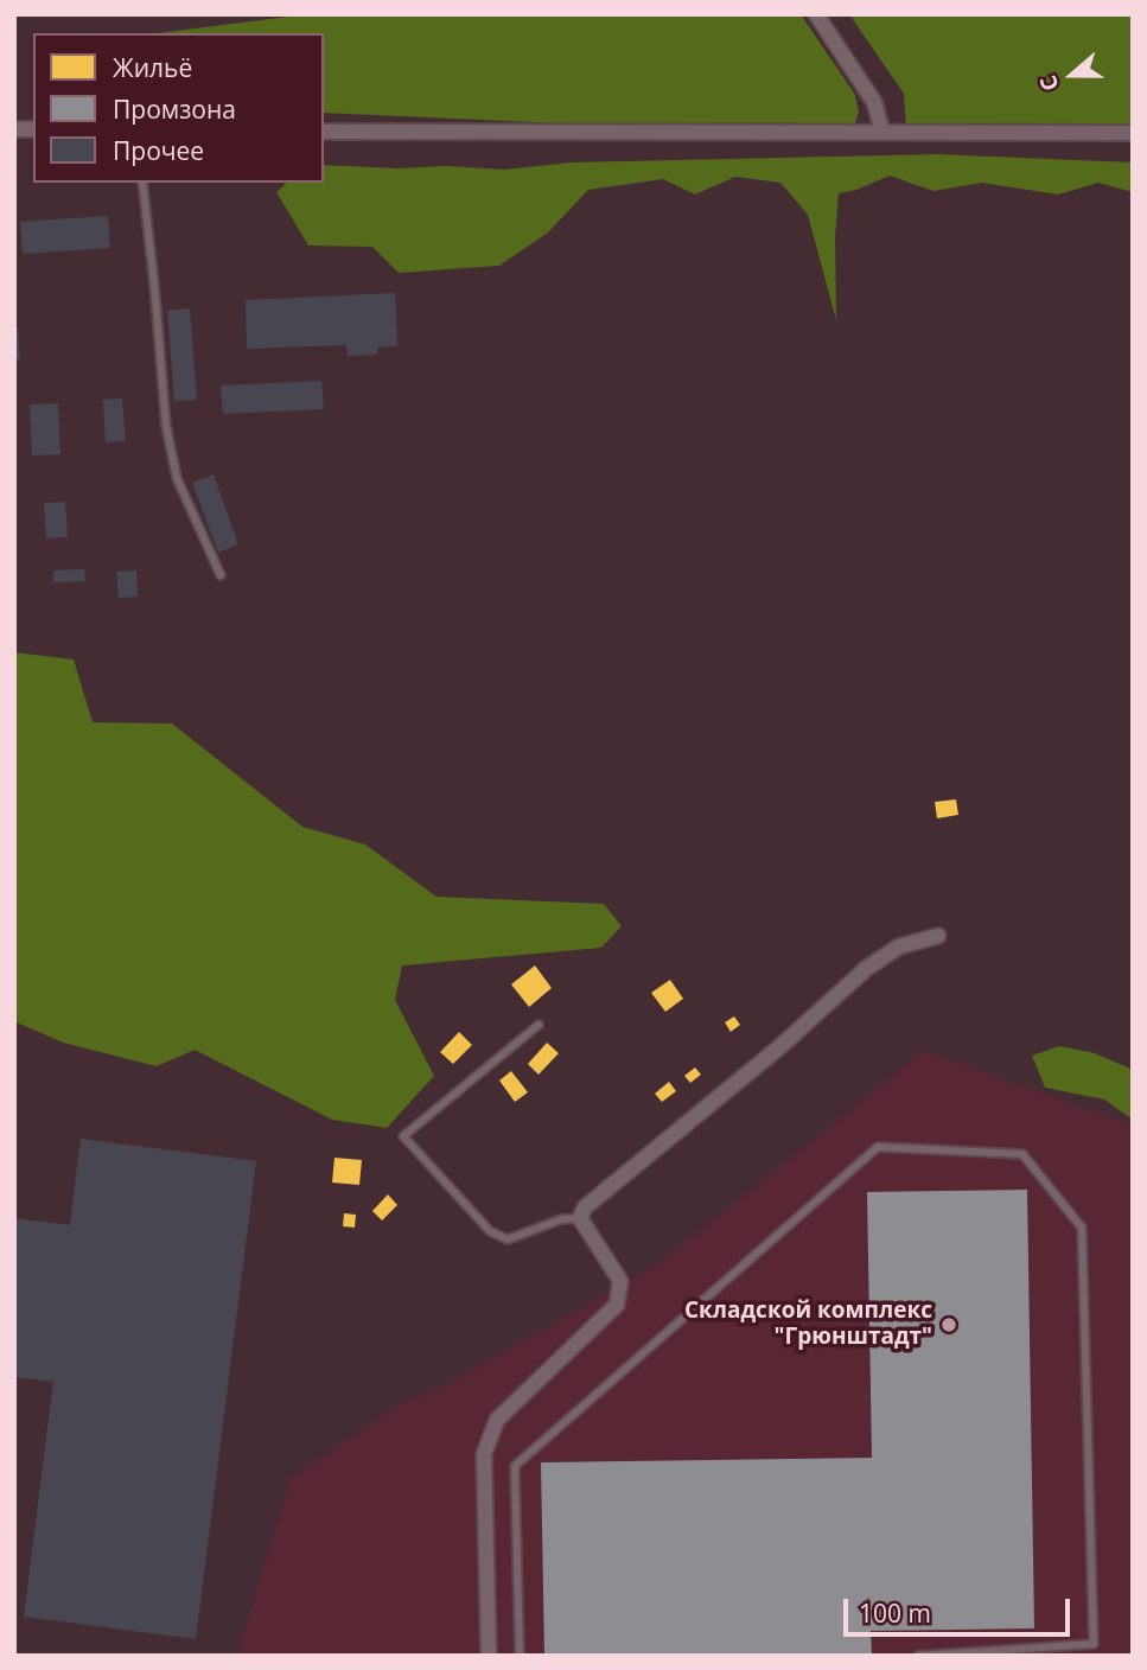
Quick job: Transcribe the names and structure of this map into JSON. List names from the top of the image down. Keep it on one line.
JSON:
{"places":["Складской комплекс \"Грюнштадт\""],"legend":["Жильё","Промзона","Прочее"],"scale_bar":"100 m","north":"left"}
